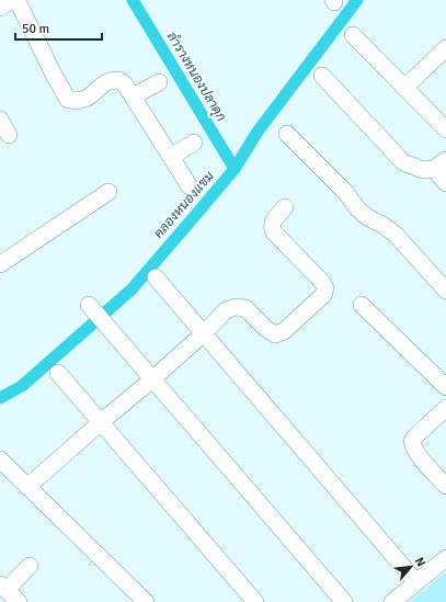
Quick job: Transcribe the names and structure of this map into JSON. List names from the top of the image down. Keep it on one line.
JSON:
{"water":["ลำรางหนองปลาดุก","คลองหนองแขม"],"scale_bar":"50 m","north":"top right"}
